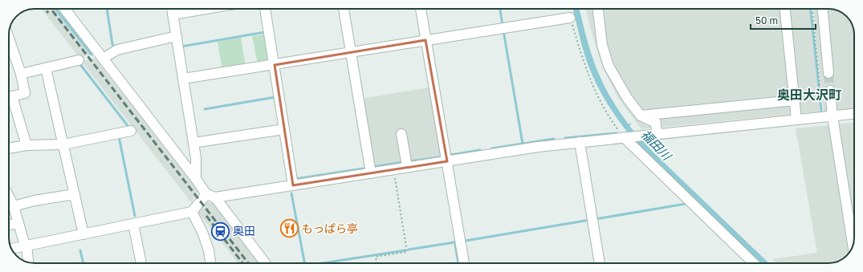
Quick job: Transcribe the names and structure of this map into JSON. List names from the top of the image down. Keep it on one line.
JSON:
{"districts":["奥田大沢町"],"water":["福田川"],"places":{"restaurant":["もっぱら亭"],"station":["奥田"]},"scale_bar":"50 m"}
